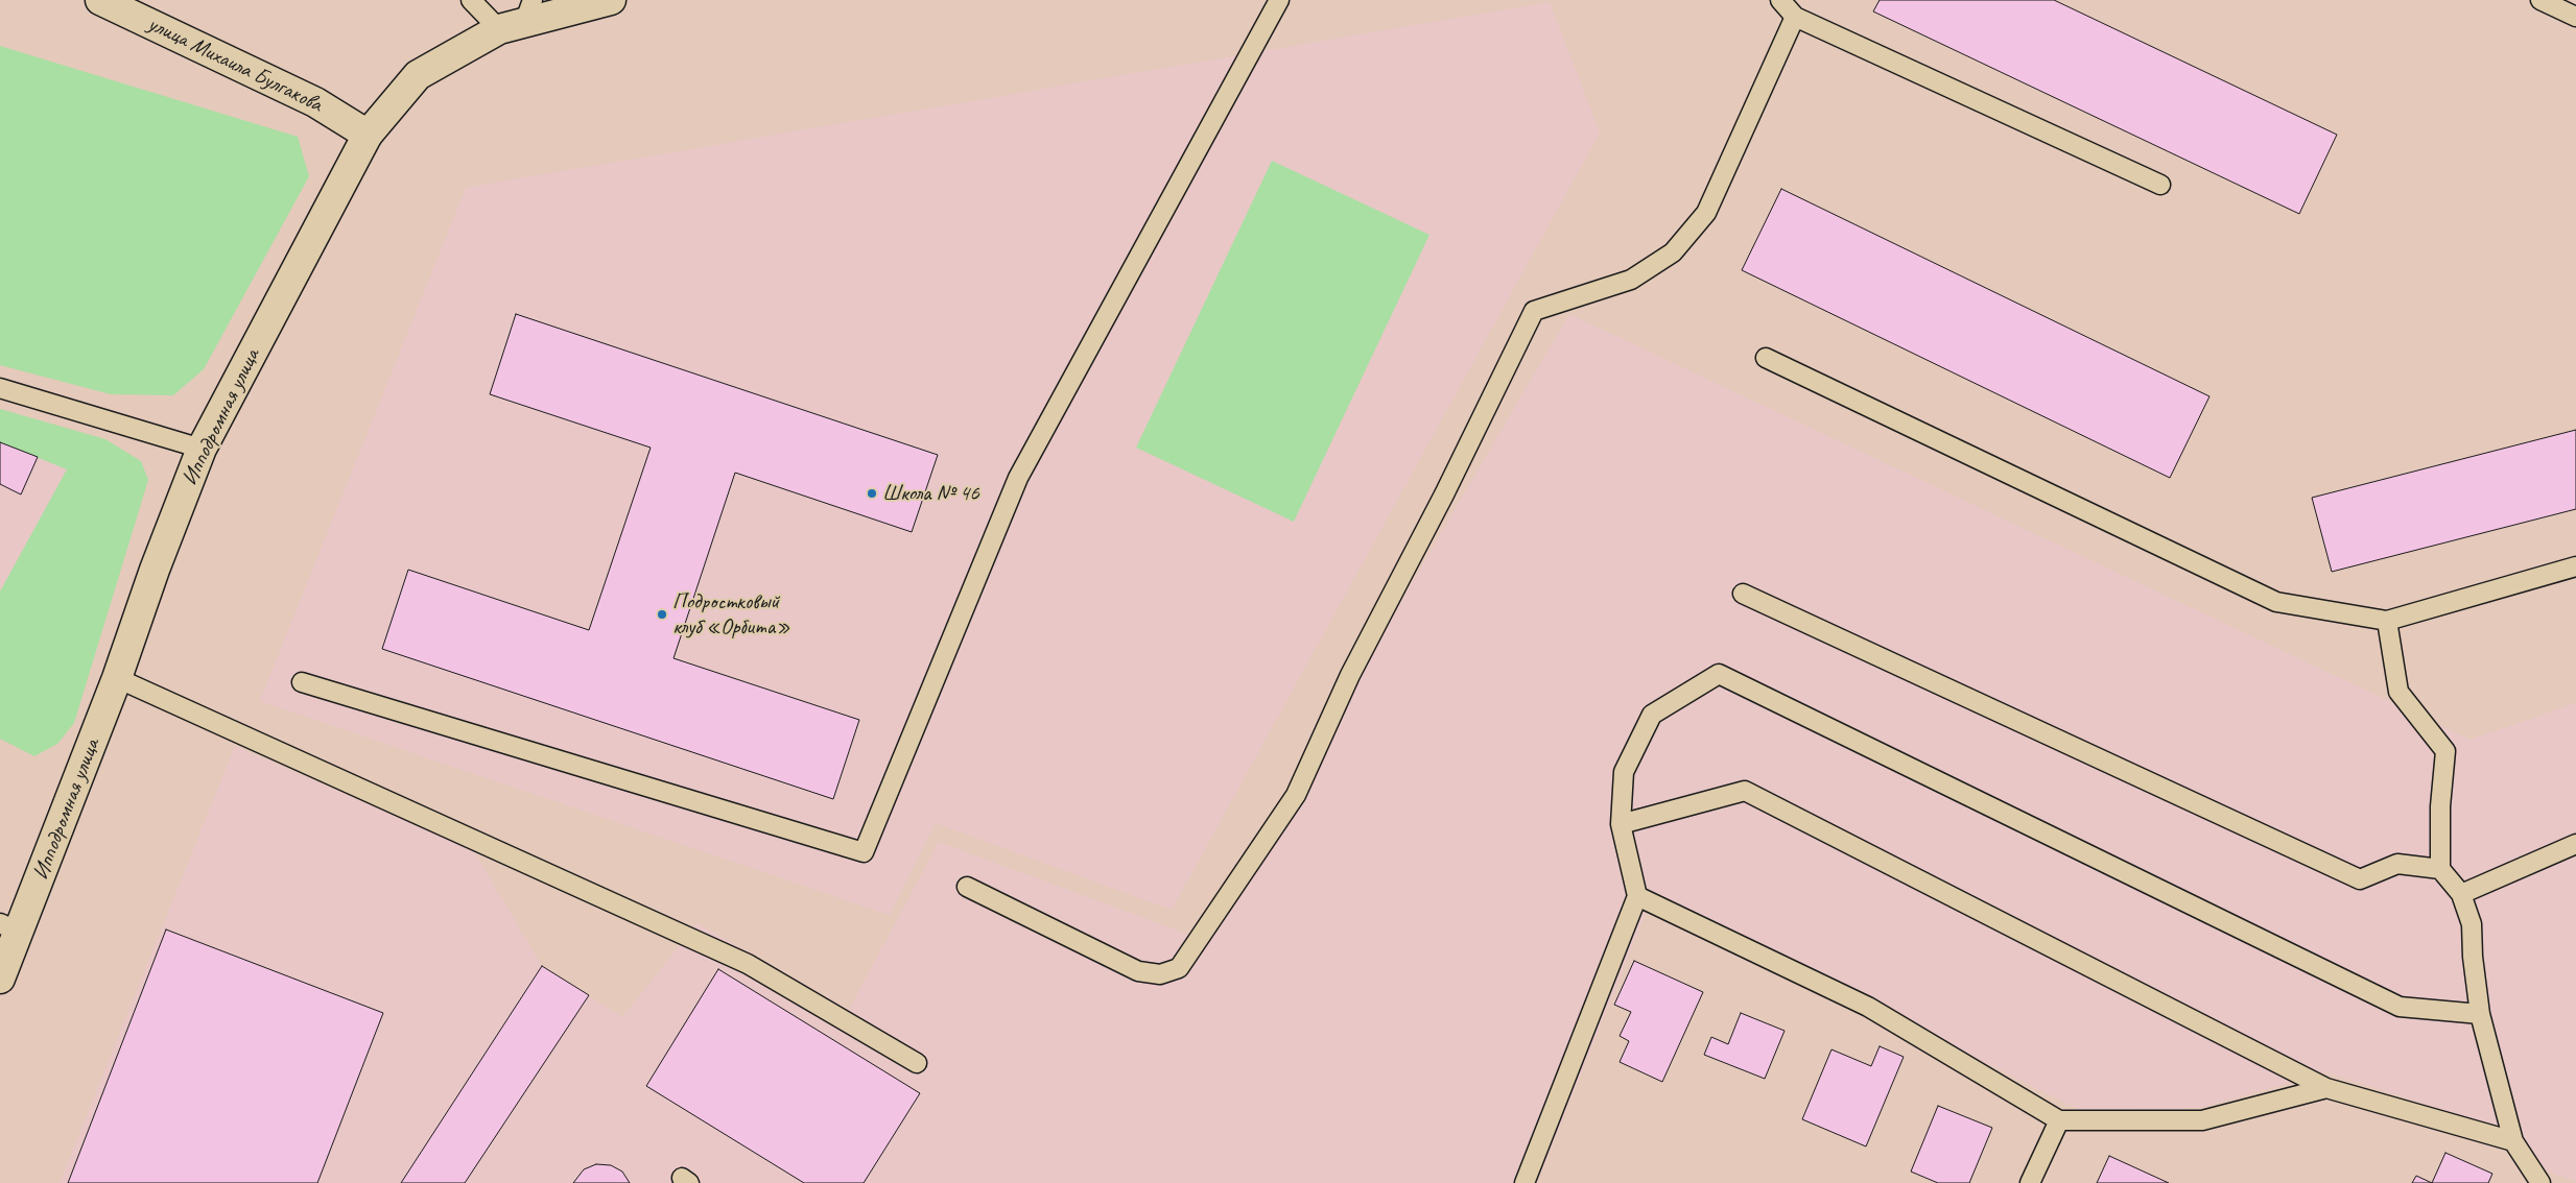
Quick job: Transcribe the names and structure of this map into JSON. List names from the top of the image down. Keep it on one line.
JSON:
{"streets":{"street":["улица Михаила Булгакова","Ипподромная улица"]},"crossings":[["улица Михаила Булгакова","Ипподромная улица"]],"places":["Школа № 46","Подростковый клуб «Орбита»"]}
